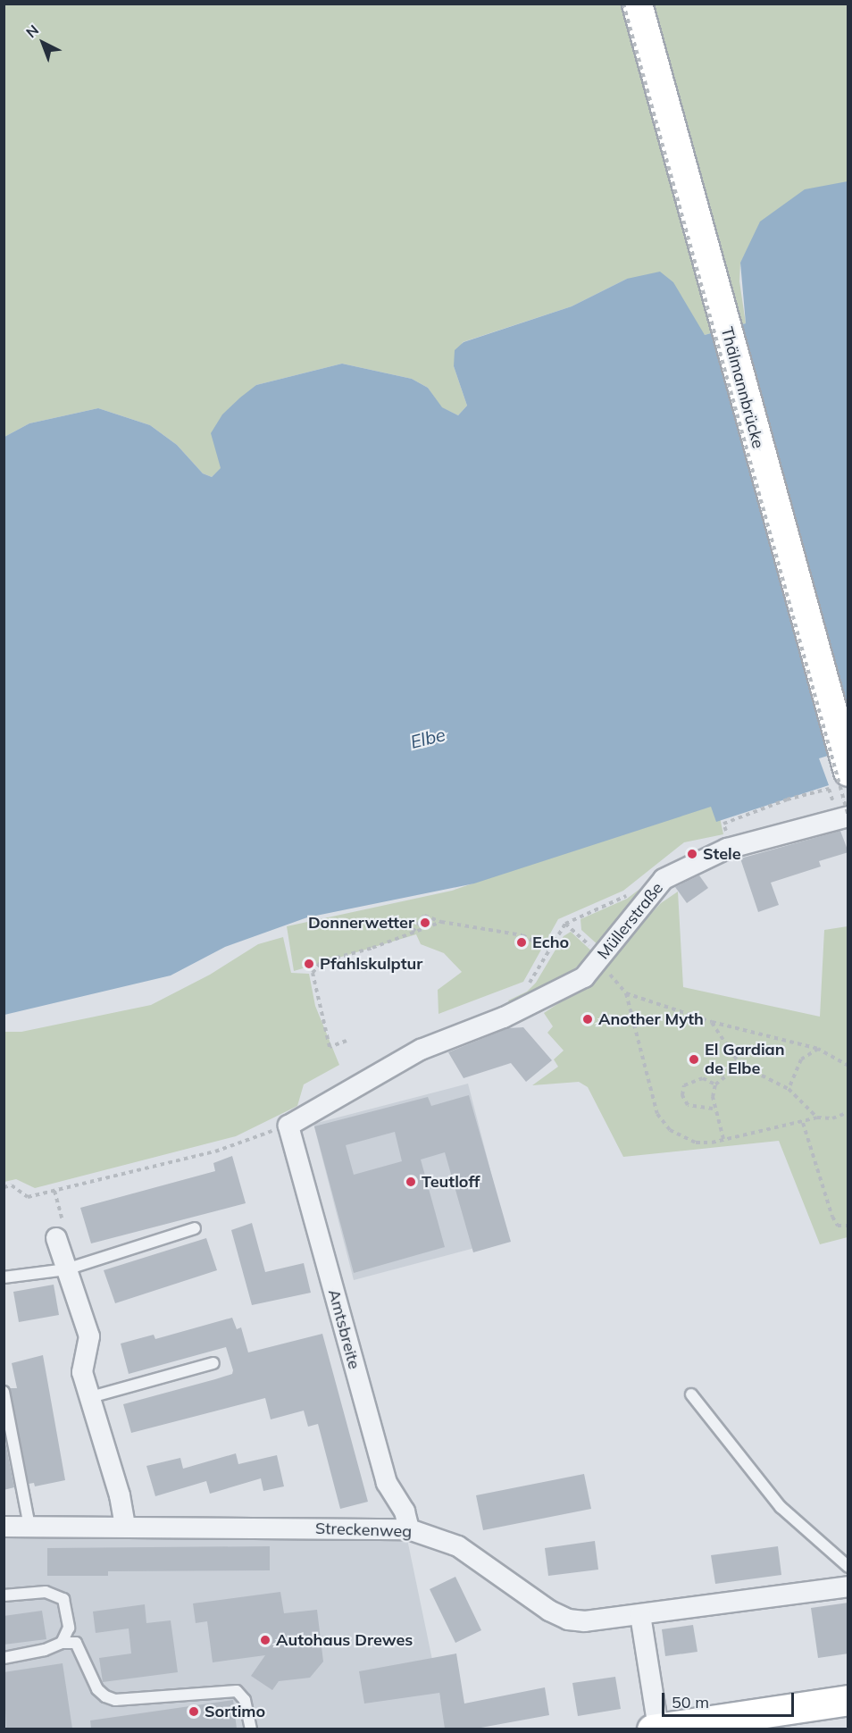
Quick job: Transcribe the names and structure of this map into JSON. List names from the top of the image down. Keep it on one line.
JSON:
{"streets":{"street":["Thälmannbrücke","Müllerstraße","Amtsbreite","Streckenweg"]},"crossings":[["Müllerstraße","Amtsbreite"],["Amtsbreite","Streckenweg"]],"water":["Elbe"],"places":["Stele","Donnerwetter","Echo","Pfahlskulptur","Another Myth","El Gardian de Elbe","Teutloff","Autohaus Drewes","Sortimo"],"scale_bar":"50 m","north":"top left"}
